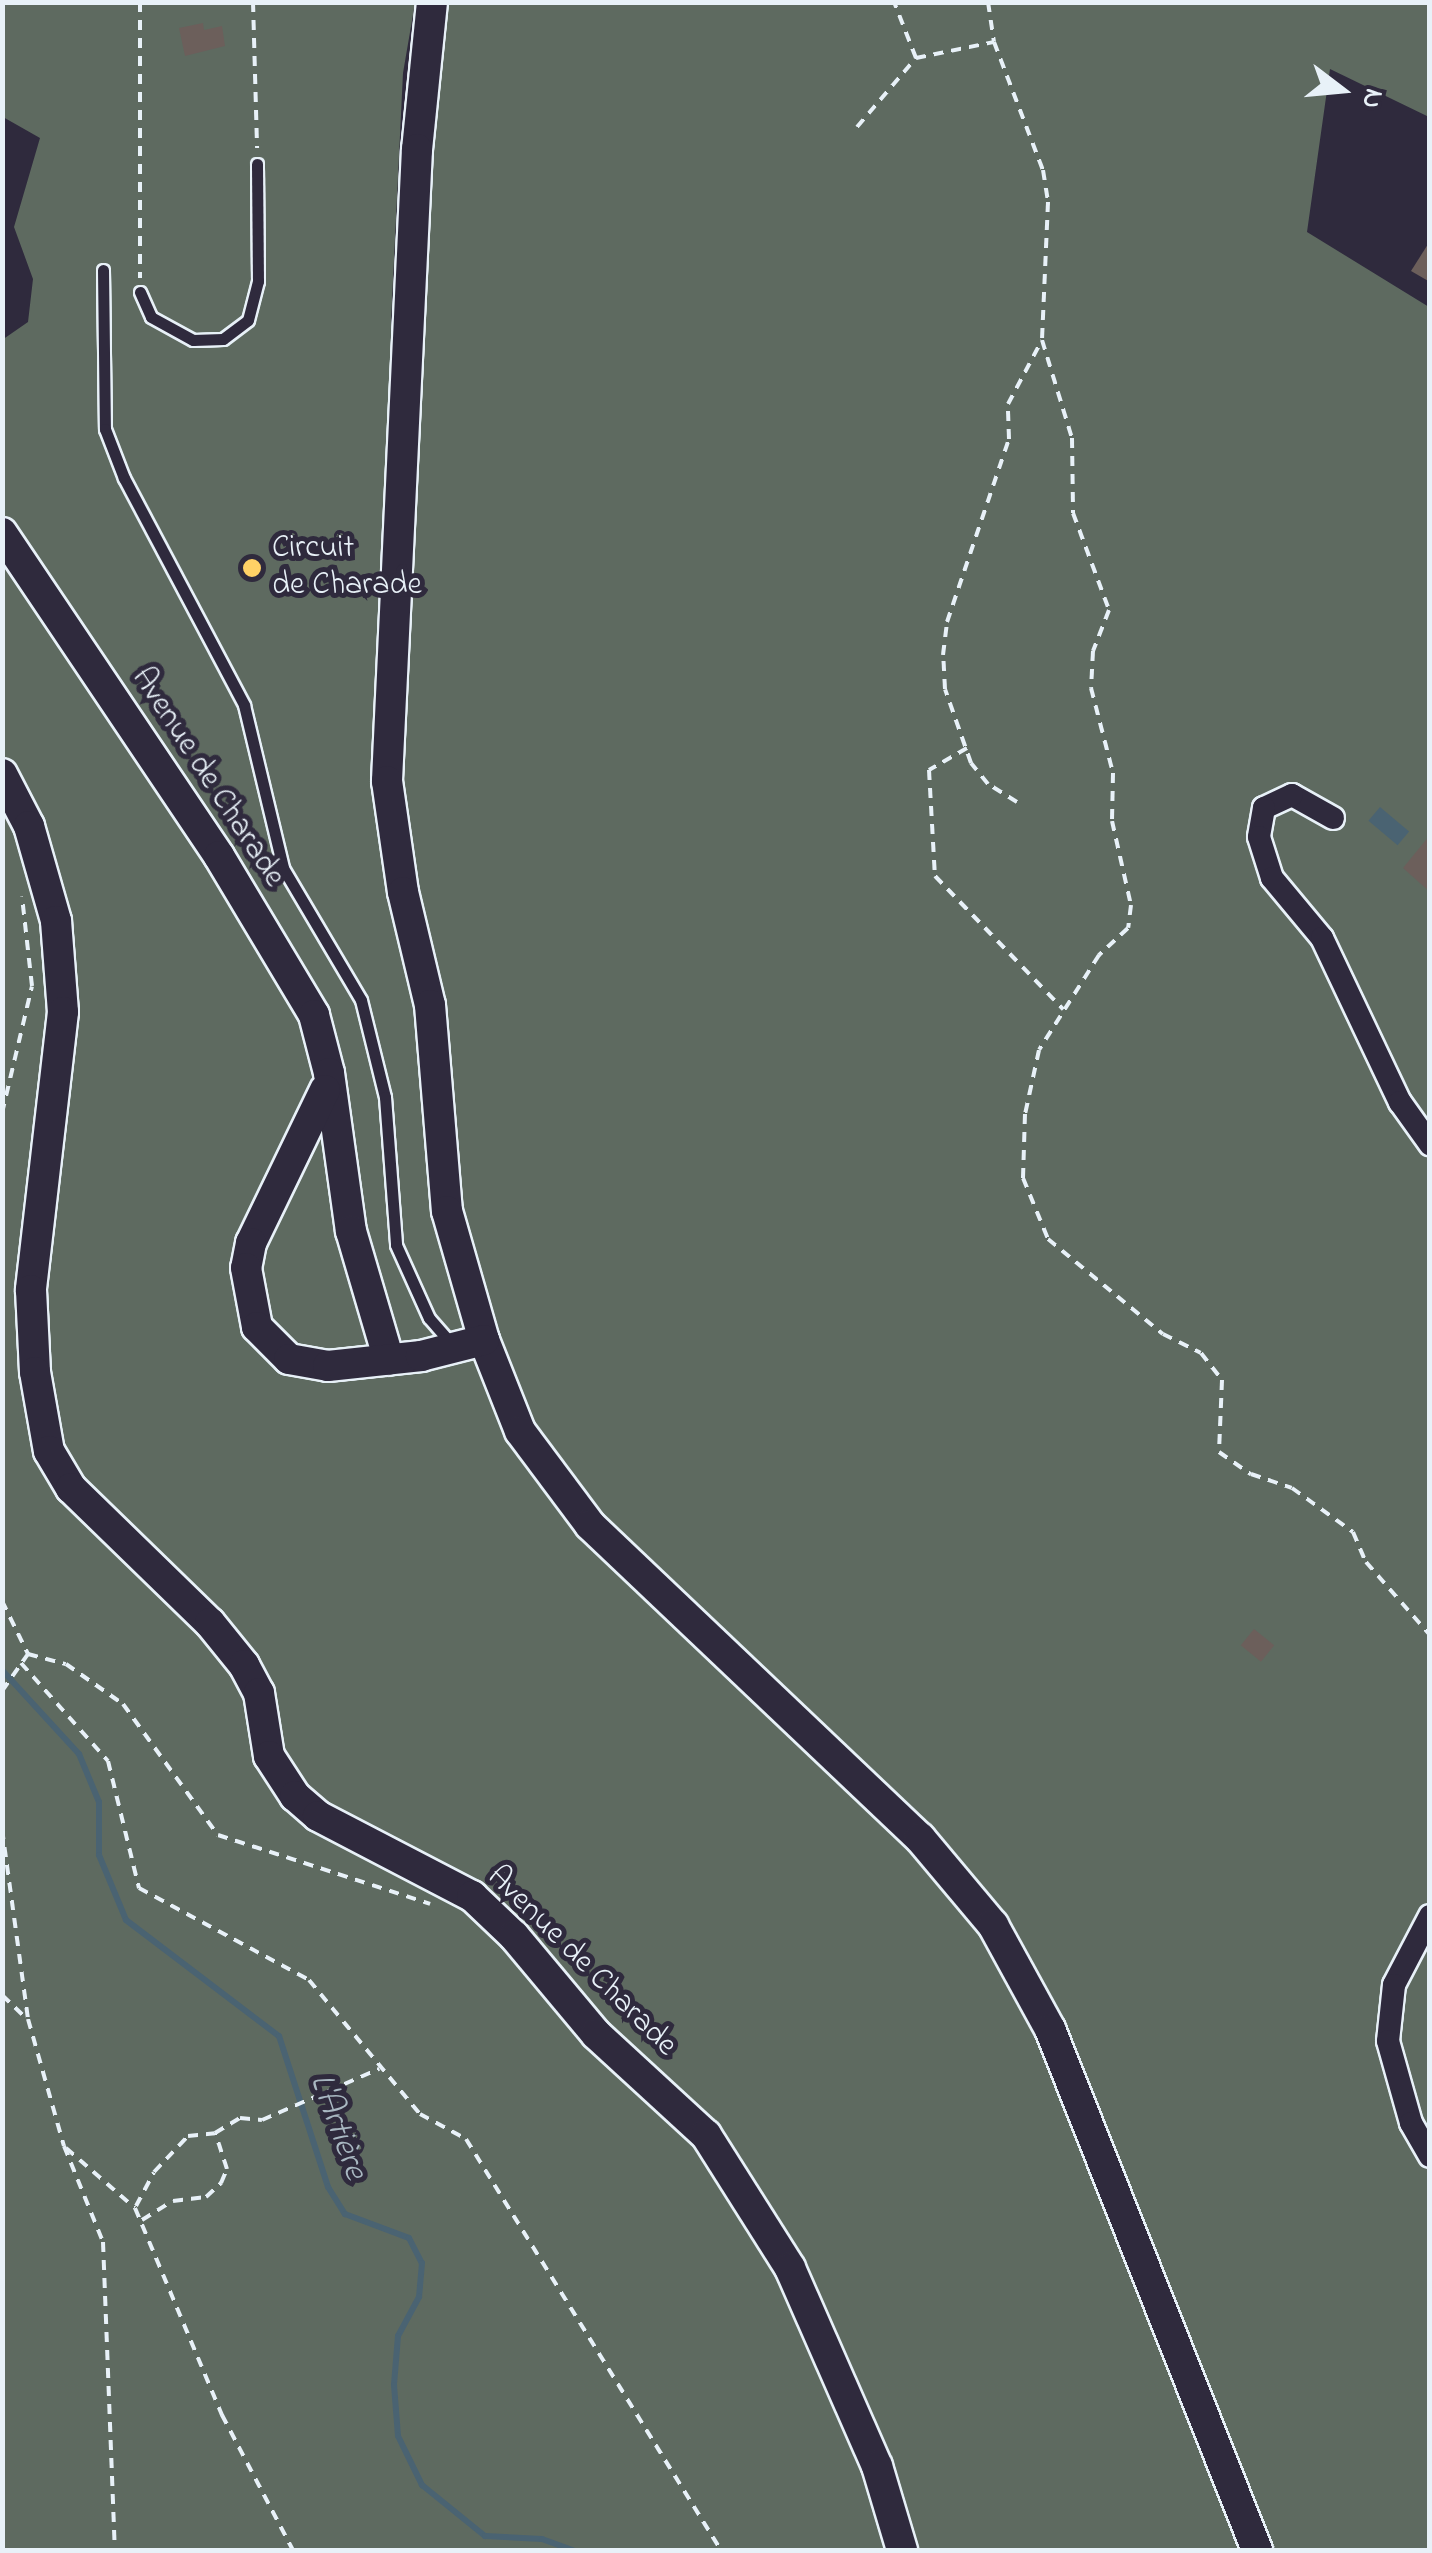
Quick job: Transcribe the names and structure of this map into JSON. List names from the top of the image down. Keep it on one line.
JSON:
{"streets":{"street":["Avenue de Charade"]},"water":["L'Artière"],"places":["Circuit de Charade"],"north":"right"}
